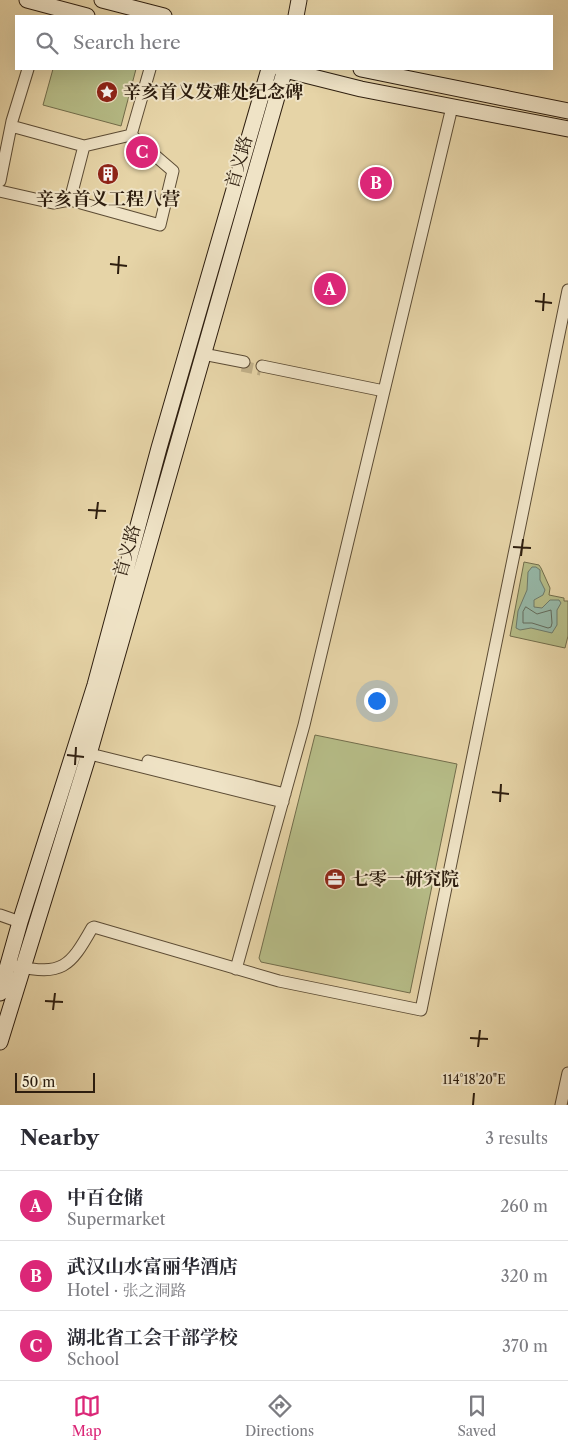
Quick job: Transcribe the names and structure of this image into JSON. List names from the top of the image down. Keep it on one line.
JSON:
{"streets":{"main road":["首义路"]},"places":{"place":["辛亥首义发难处纪念碑"],"building":["辛亥首义工程八营"],"office":["七零一研究院"]},"scale_bar":"50 m","page":{"search":"Search here","pins":["C","B","A"],"scale":"50 m","heading":["Nearby","3 results"],"list":[{"mark":"A","name":"中百仓储","note":"Supermarket","value":"260 m"},{"mark":"B","name":"武汉山水富丽华酒店","note":"Hotel · 张之洞路","value":"320 m"},{"mark":"C","name":"湖北省工会干部学校","note":"School","value":"370 m"}],"nav":["Map","Directions","Saved"]},"coordinates":["114°18'20\"E"]}
